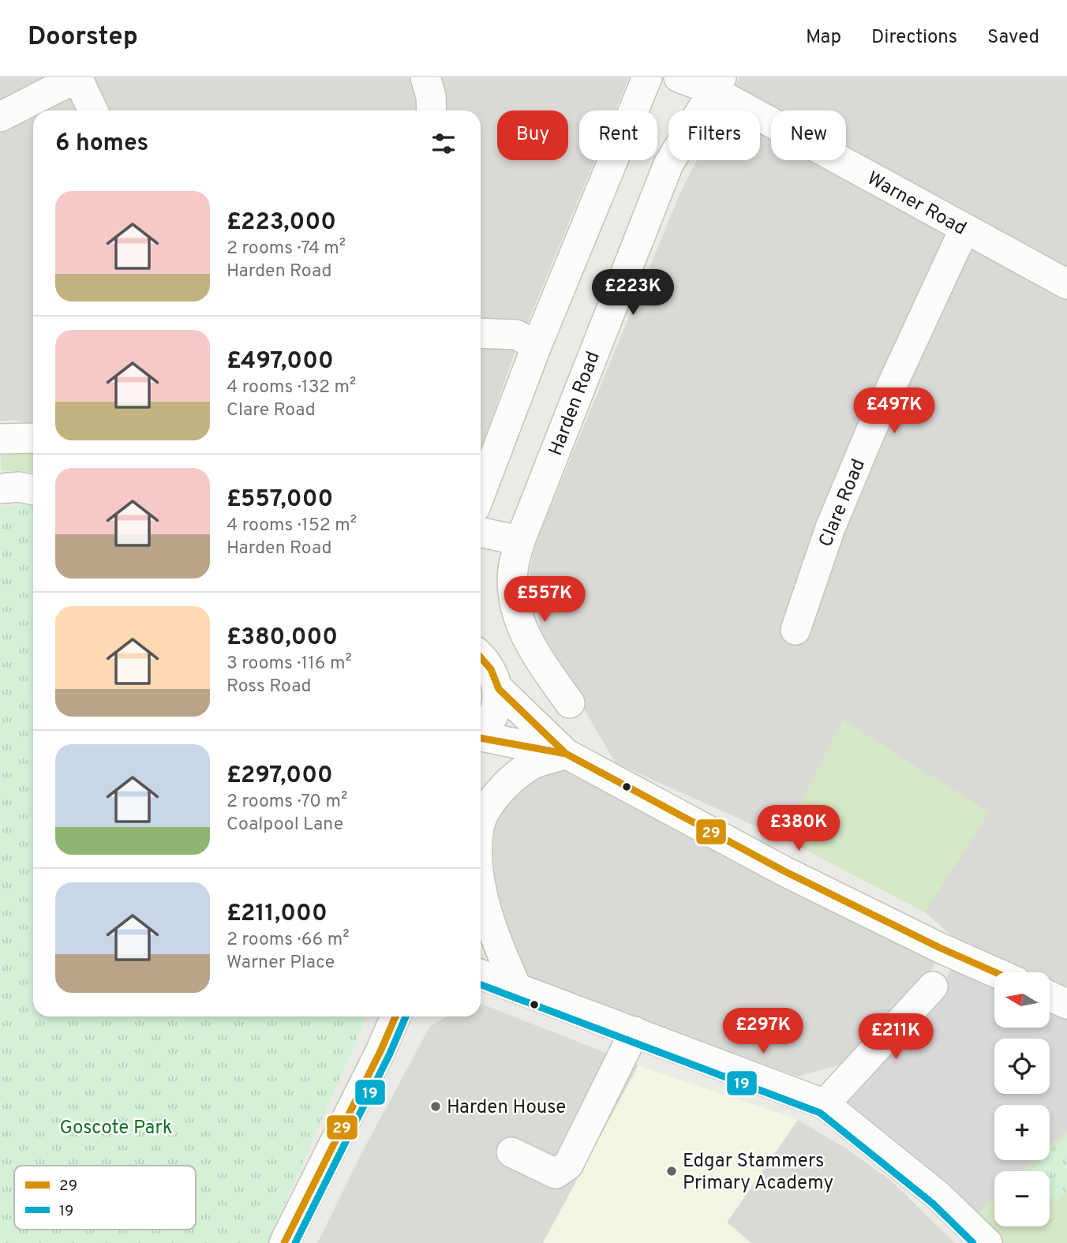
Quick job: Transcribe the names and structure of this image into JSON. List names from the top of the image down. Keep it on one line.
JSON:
{"streets":{"street":["Warner Road","Harden Road","Clare Road"]},"crossings":[["Warner Road","Harden Road"],["Warner Road","Clare Road"]],"parks":["Goscote Park"],"places":["Harden House","Edgar Stammers Primary Academy"],"lines":["transit line 29","transit line 19"],"legend":["29","19"],"north":"left","page":{"header":"Doorstep","nav":["Map","Directions","Saved"],"chip":["Buy","Rent","Filters","New"],"heading":"6 homes","list":[{"name":"£223,000","note":"2 rooms · 74 m² · Harden Road"},{"name":"£497,000","note":"4 rooms · 132 m² · Clare Road"},{"name":"£557,000","note":"4 rooms · 152 m² · Harden Road"},{"name":"£380,000","note":"3 rooms · 116 m² · Ross Road"},{"name":"£297,000","note":"2 rooms · 70 m² · Coalpool Lane"},{"name":"£211,000","note":"2 rooms · 66 m² · Warner Place"}],"price":["£223K","£497K","£557K","£380K","£297K","£211K"],"map_buttons":["+","−"]}}
